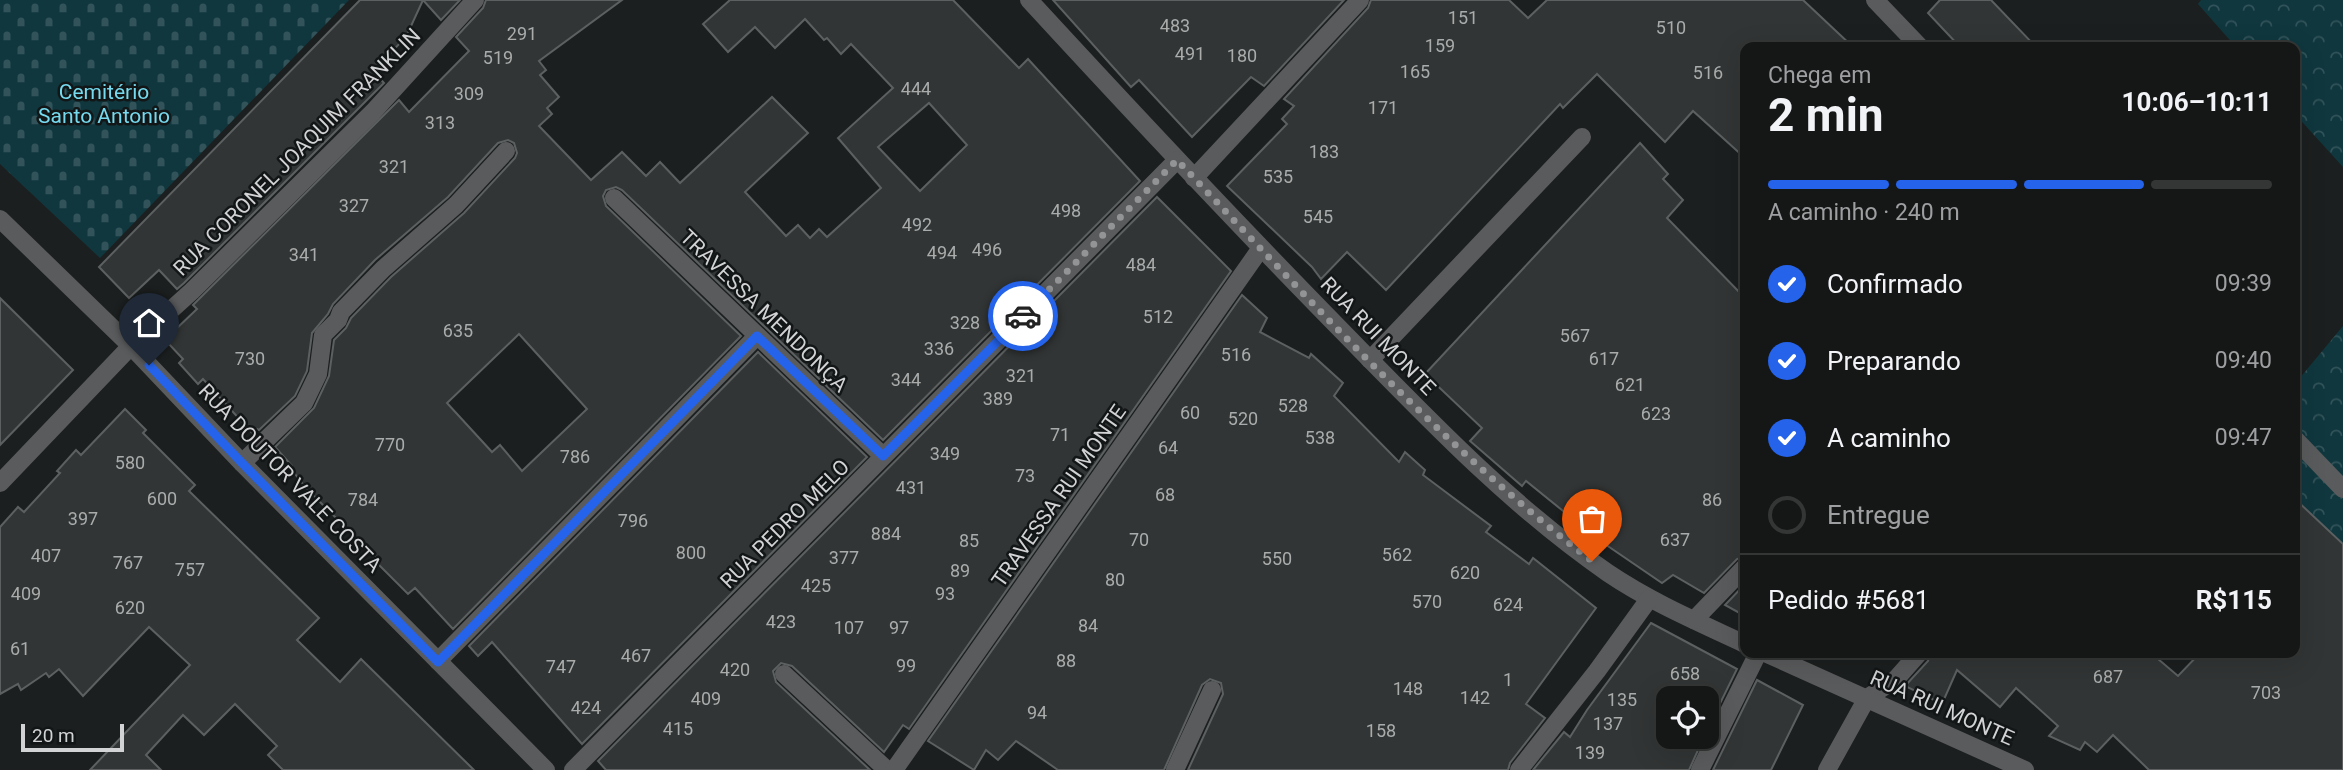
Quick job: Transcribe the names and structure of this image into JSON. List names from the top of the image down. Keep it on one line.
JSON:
{"streets":{"street":["RUA CORONEL JOAQUIM FRANKLIN","TRAVESSA MENDONÇA","RUA RUI MONTE","RUA DOUTOR VALE COSTA","TRAVESSA RUI MONTE","RUA PEDRO MELO"]},"crossings":[["RUA CORONEL JOAQUIM FRANKLIN","RUA DOUTOR VALE COSTA"],["TRAVESSA MENDONÇA","RUA PEDRO MELO"],["RUA RUI MONTE","TRAVESSA RUI MONTE"],["RUA RUI MONTE","RUA PEDRO MELO"]],"parks":["Cemitério Santo Antonio"],"house_numbers":["151","483","510","291","159","491","180","519","165","516","444","309","171","313","183","321","535","327","498","545","492","496","494","341","484","512","328","635","567","336","516","730","617","321","344","621","389","528","60","623","520","71","538","770","64","349","786","580","73","431","68","600","784","86","397","796","884","70","637","85","800","562","407","377","550","767","757","89","620","80","425","409","93","570","624","620","423","84","107","97","61","467","88","99","747","420","658","687","1","148","703","142","409","135","424","94","137","415","158","139"],"scale_bar":"20 m","page":{"heading":["2 min","Chega em","10:06–10:11"],"panel":["Pedido #5681","R$115"],"bar":"A caminho · 240 m","list":[["Confirmado","09:39"],["Preparando","09:40"],["A caminho","09:47"],"Entregue"],"scale":"20 m"}}
